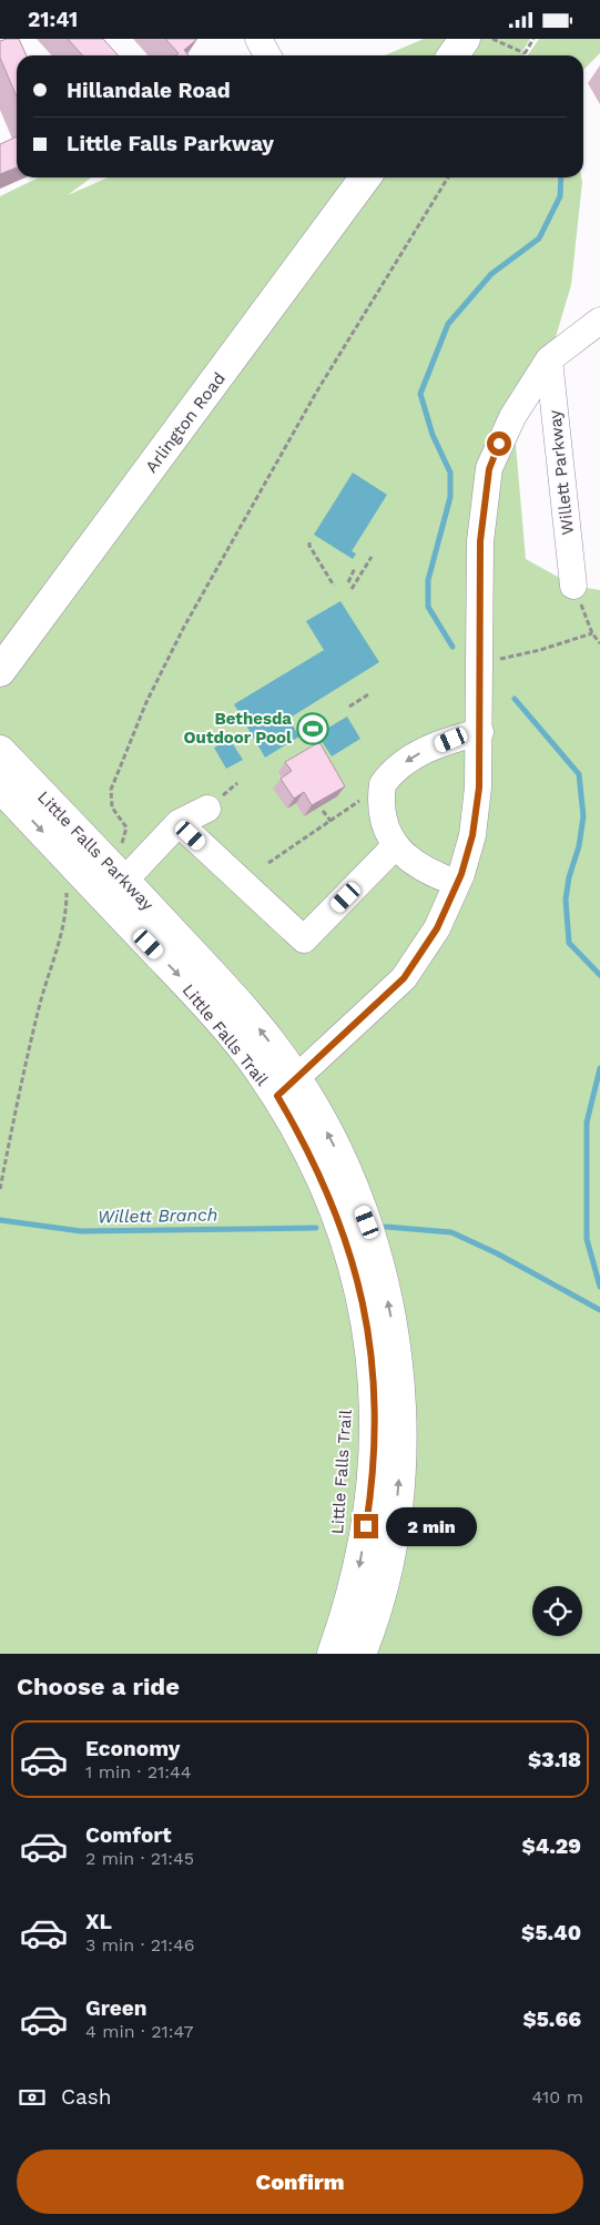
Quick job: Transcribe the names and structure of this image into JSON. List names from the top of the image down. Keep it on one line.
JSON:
{"streets":{"main road":["Arlington Road","Little Falls Parkway"],"street":["Willett Parkway"]},"water":["Willett Branch"],"places":{"sports":["Bethesda Outdoor Pool"]},"page":{"status":"21:41","banner":["Hillandale Road","Little Falls Parkway"],"bubble":"2 min","heading":"Choose a ride","list":[{"name":"Economy","note":"1 min · 21:44","value":"$3.18"},{"name":"Comfort","note":"2 min · 21:45","value":"$4.29"},{"name":"XL","note":"3 min · 21:46","value":"$5.40"},{"name":"Green","note":"4 min · 21:47","value":"$5.66"}],"pay":["Cash","410 m"],"buttons":"Confirm"}}
